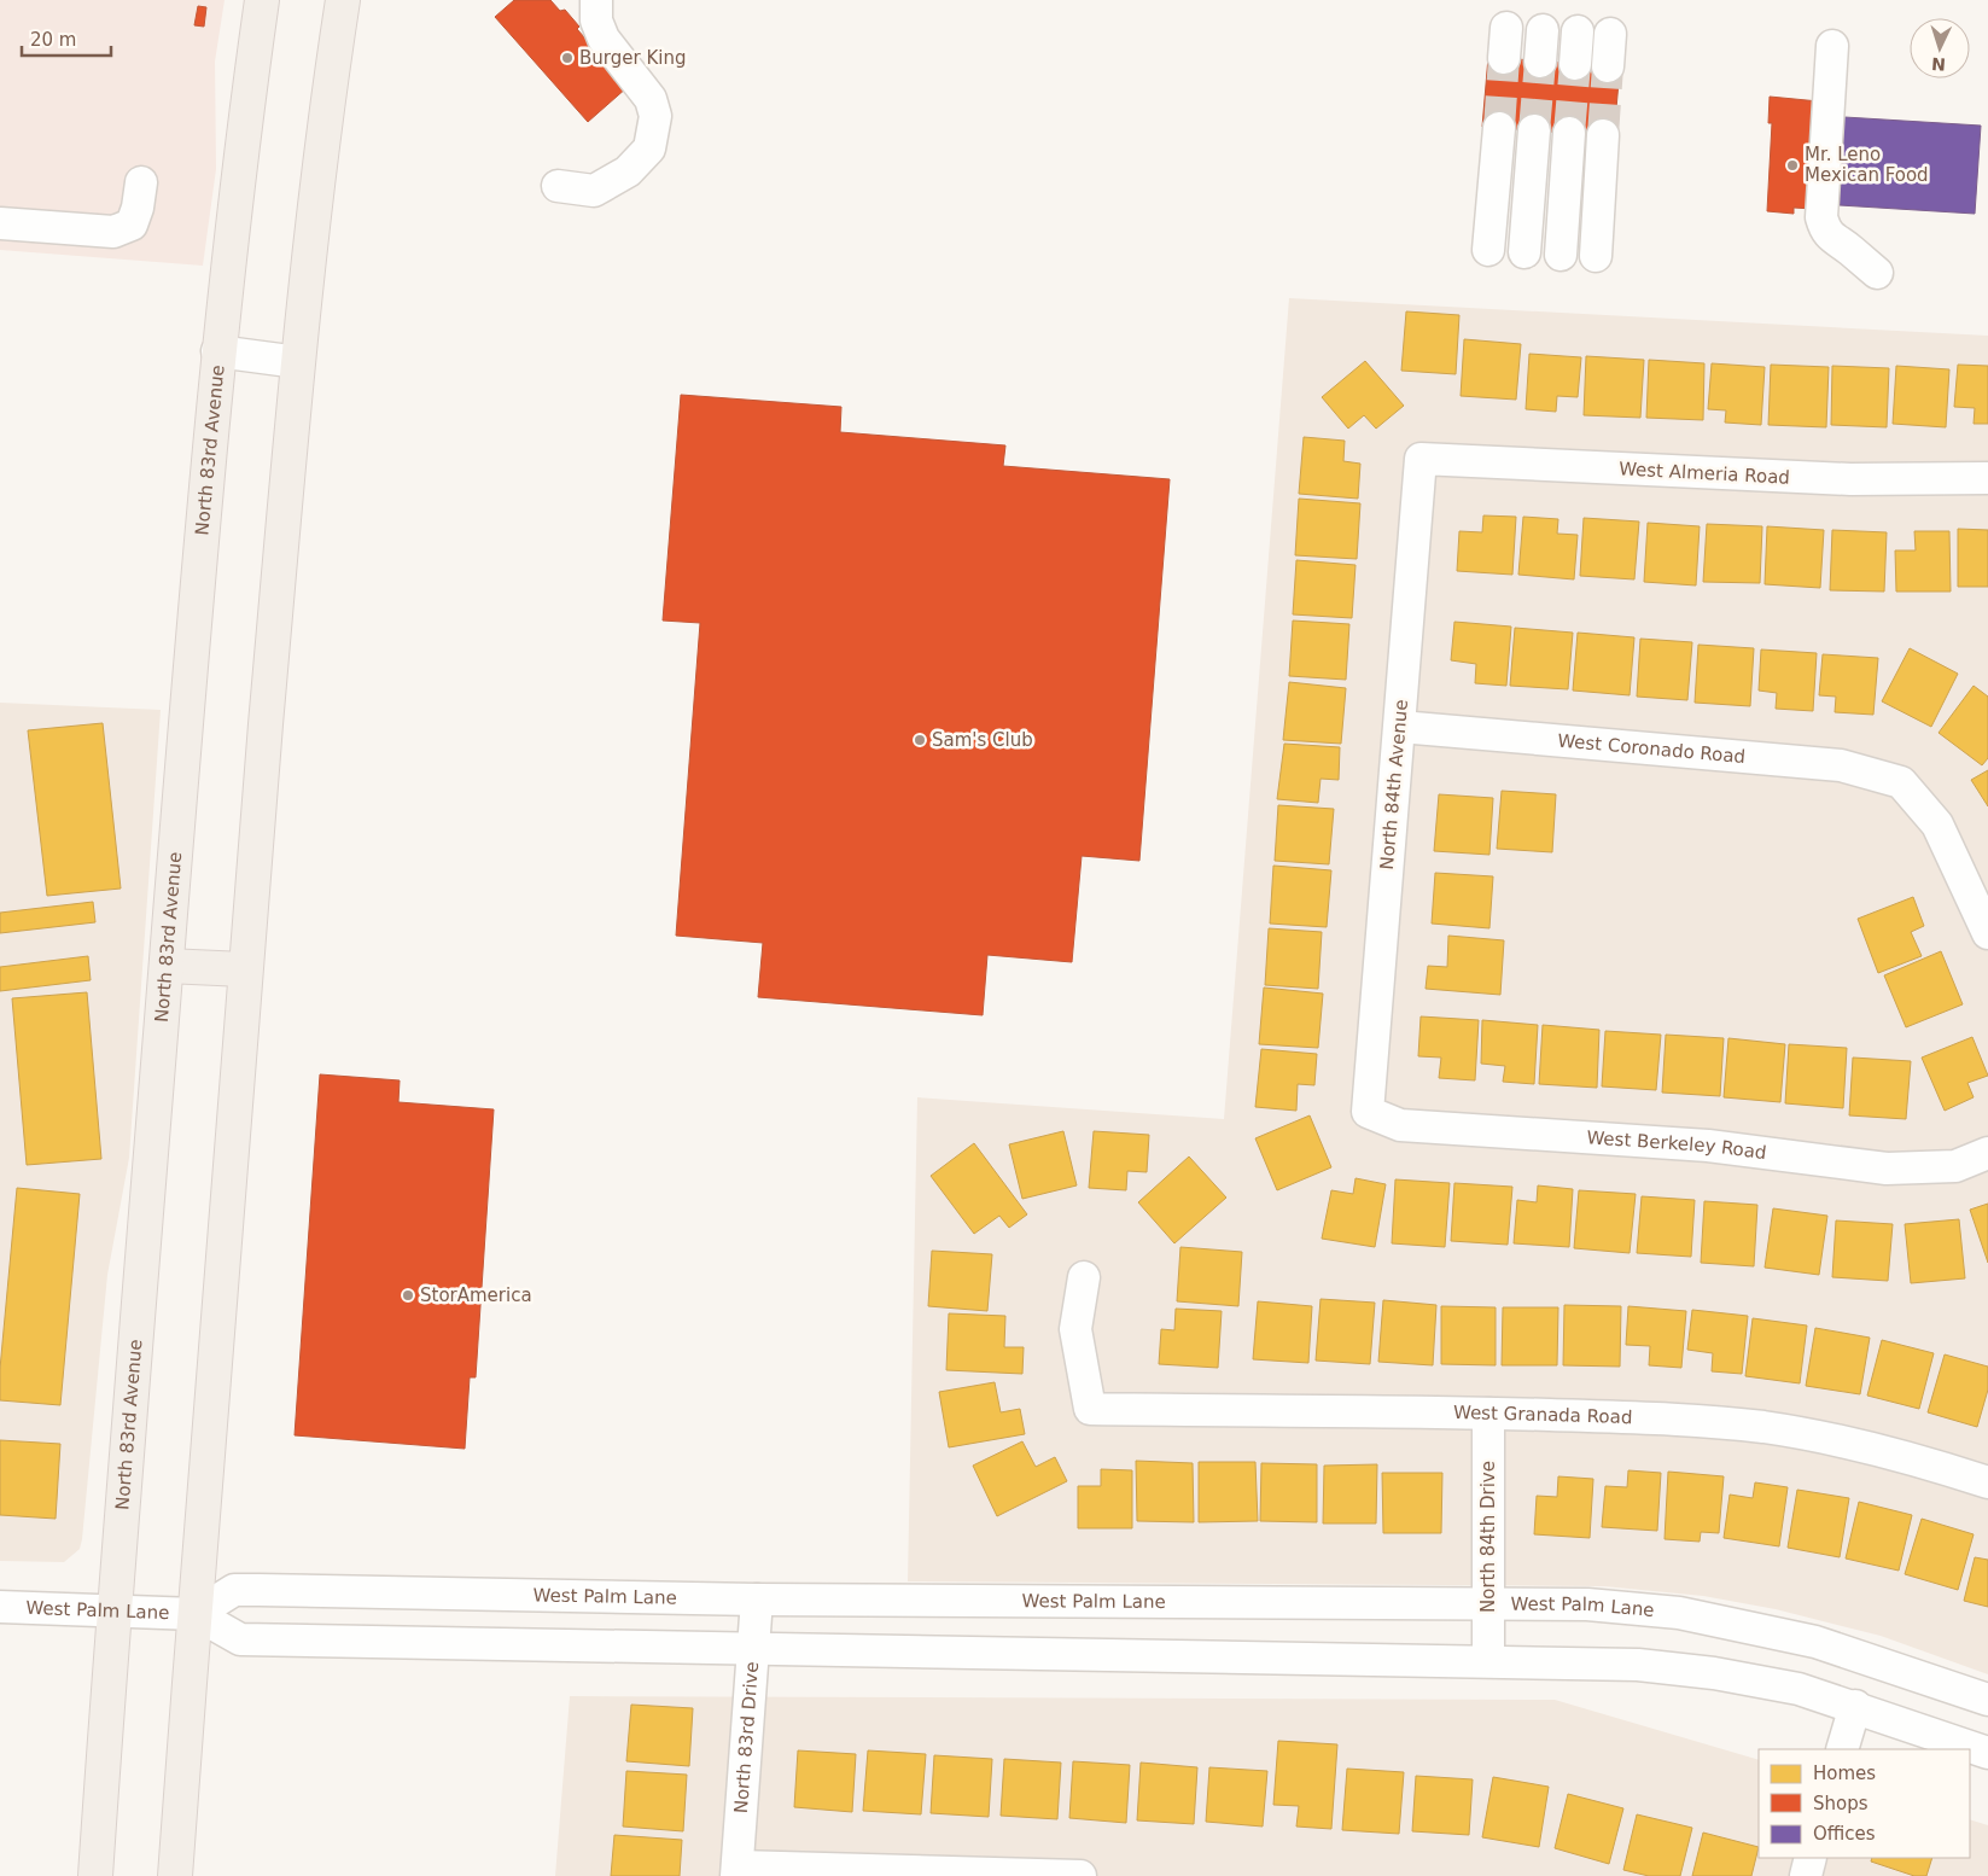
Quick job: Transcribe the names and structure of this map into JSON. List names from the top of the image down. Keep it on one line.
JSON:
{"streets":{"main road":["North 83rd Avenue"],"street":["West Almeria Road","West Coronado Road","North 84th Avenue","West Berkeley Road","West Granada Road","North 84th Drive","West Palm Lane","North 83rd Drive"]},"crossings":[["North 83rd Avenue","West Palm Lane"],["West Almeria Road","North 84th Avenue"],["West Coronado Road","North 84th Avenue"],["North 84th Avenue","West Berkeley Road"],["West Granada Road","North 84th Drive"],["North 84th Drive","West Palm Lane"],["West Palm Lane","North 83rd Drive"]],"places":["Burger King","Mr. Leno Mexican Food","Sam's Club","StorAmerica"],"legend":["Homes","Shops","Offices"],"scale_bar":"20 m","north":"bottom"}
